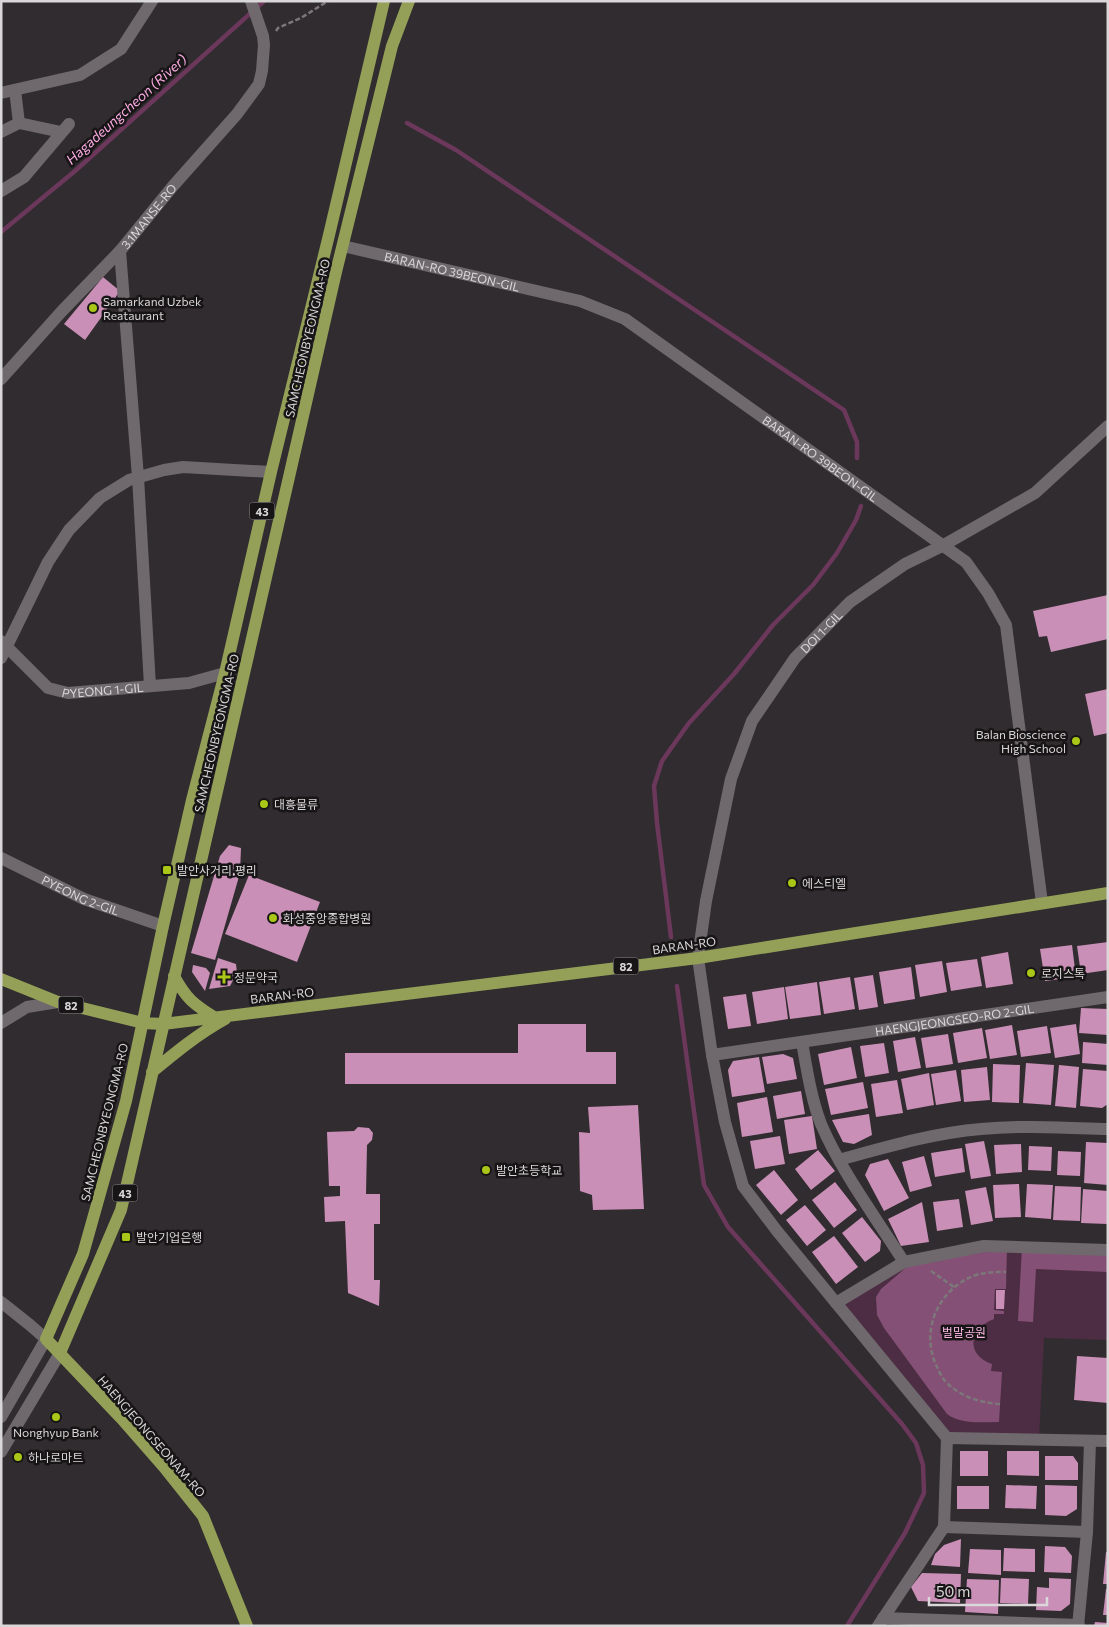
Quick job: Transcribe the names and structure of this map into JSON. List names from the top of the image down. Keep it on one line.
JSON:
{"streets":{"main road":["SAMCHEONBYEONGMA-RO","43","BARAN-RO","82","HAENGJEONGSEONAM-RO"],"street":["3.1MANSE-RO","BARAN-RO 39BEON-GIL","DOI 1-GIL","PYEONG 1-GIL","PYEONG 2-GIL","HAENGJEONGSEO-RO 2-GIL"]},"crossings":[["BARAN-RO 39BEON-GIL","SAMCHEONBYEONGMA-RO"],["BARAN-RO 39BEON-GIL","DOI 1-GIL"],["BARAN-RO 39BEON-GIL","BARAN-RO"],["SAMCHEONBYEONGMA-RO","PYEONG 1-GIL"],["SAMCHEONBYEONGMA-RO","PYEONG 2-GIL"],["SAMCHEONBYEONGMA-RO","BARAN-RO"],["SAMCHEONBYEONGMA-RO","82"],["SAMCHEONBYEONGMA-RO","HAENGJEONGSEONAM-RO"],["DOI 1-GIL","BARAN-RO"],["BARAN-RO","82"]],"water":["Hagadeungcheon (River)"],"parks":["벌말공원"],"places":{"other":["Samarkand Uzbek Reataurant","Balan Bioscience High School","대흥물류","에스티엘","화성중앙종합병원","로지스톡","발안초등학교","Nonghyup Bank","하나로마트"],"transit":["발안사거리.평리","발안기업은행"],"health":["정문약국"]},"scale_bar":"50 m"}
